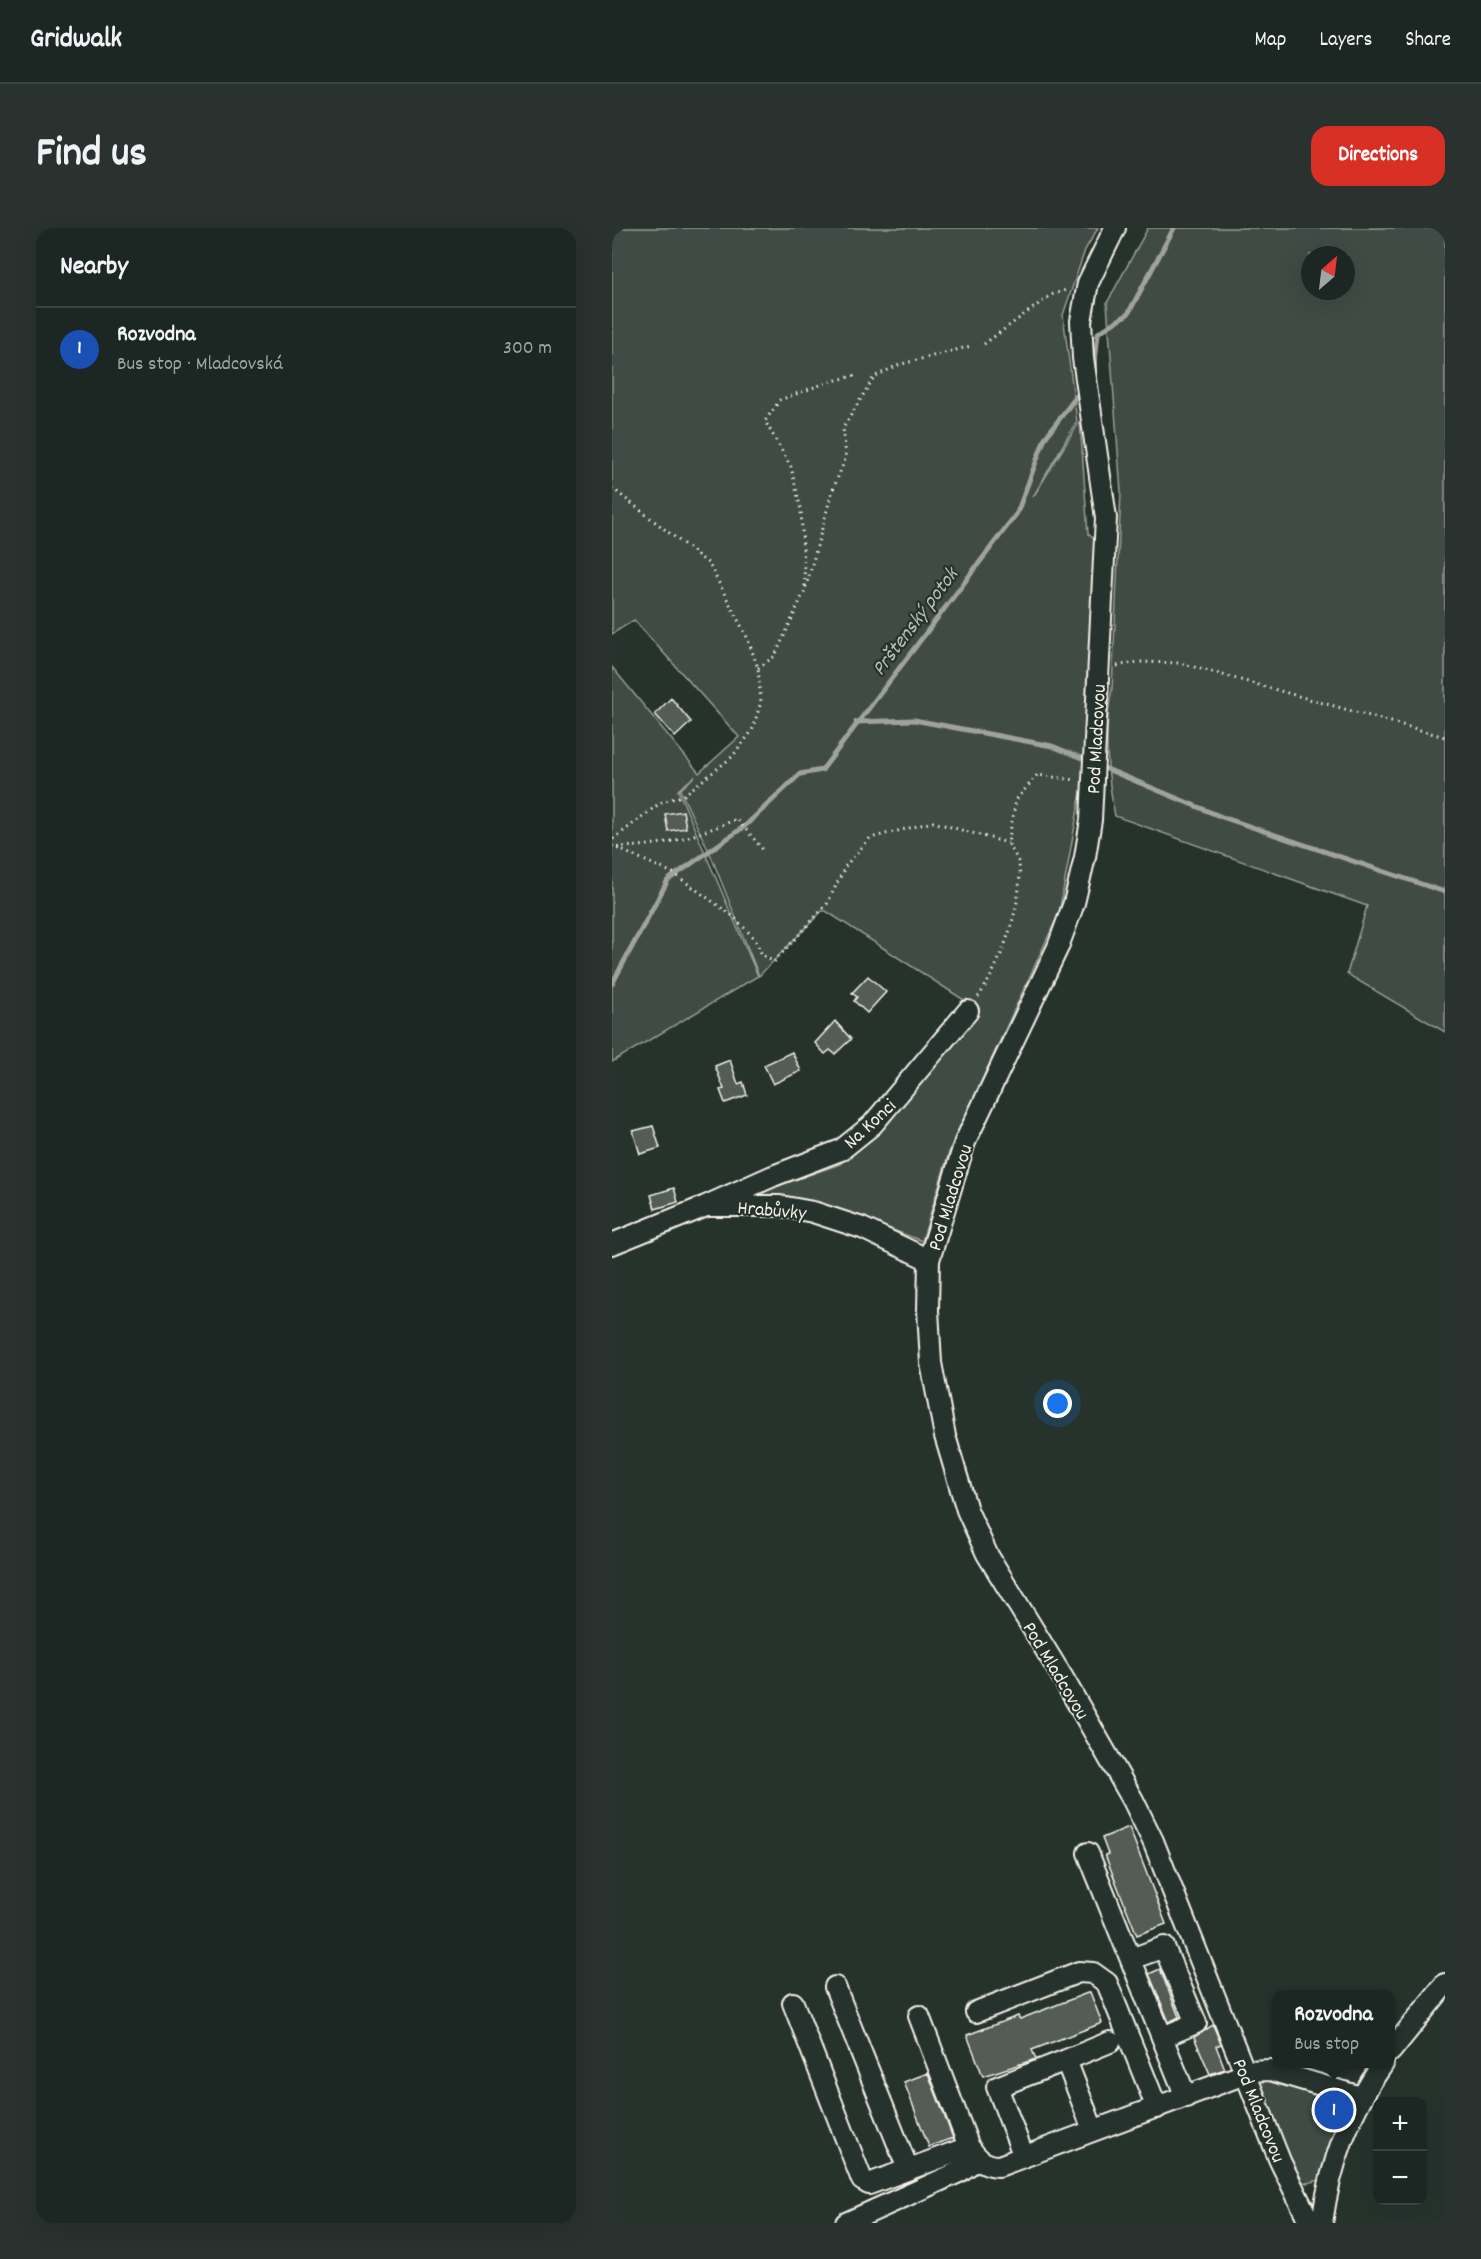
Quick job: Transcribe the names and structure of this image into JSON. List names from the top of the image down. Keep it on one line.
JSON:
{"streets":{"street":["Pod Mladcovou","Na Konci","Hrabůvky"]},"crossings":[["Pod Mladcovou","Hrabůvky"],["Na Konci","Hrabůvky"]],"water":["Prštenský potok"],"north":"top right","page":{"header":"Gridwalk","nav":["Map","Layers","Share"],"title":"Find us","buttons":"Directions","heading":"Nearby","list":[{"mark":"1","name":"Rozvodna","note":"Bus stop · Mladcovská","value":"300 m"}],"popup":["Rozvodna","Bus stop"],"pins":"1","map_buttons":["+","−"]}}
